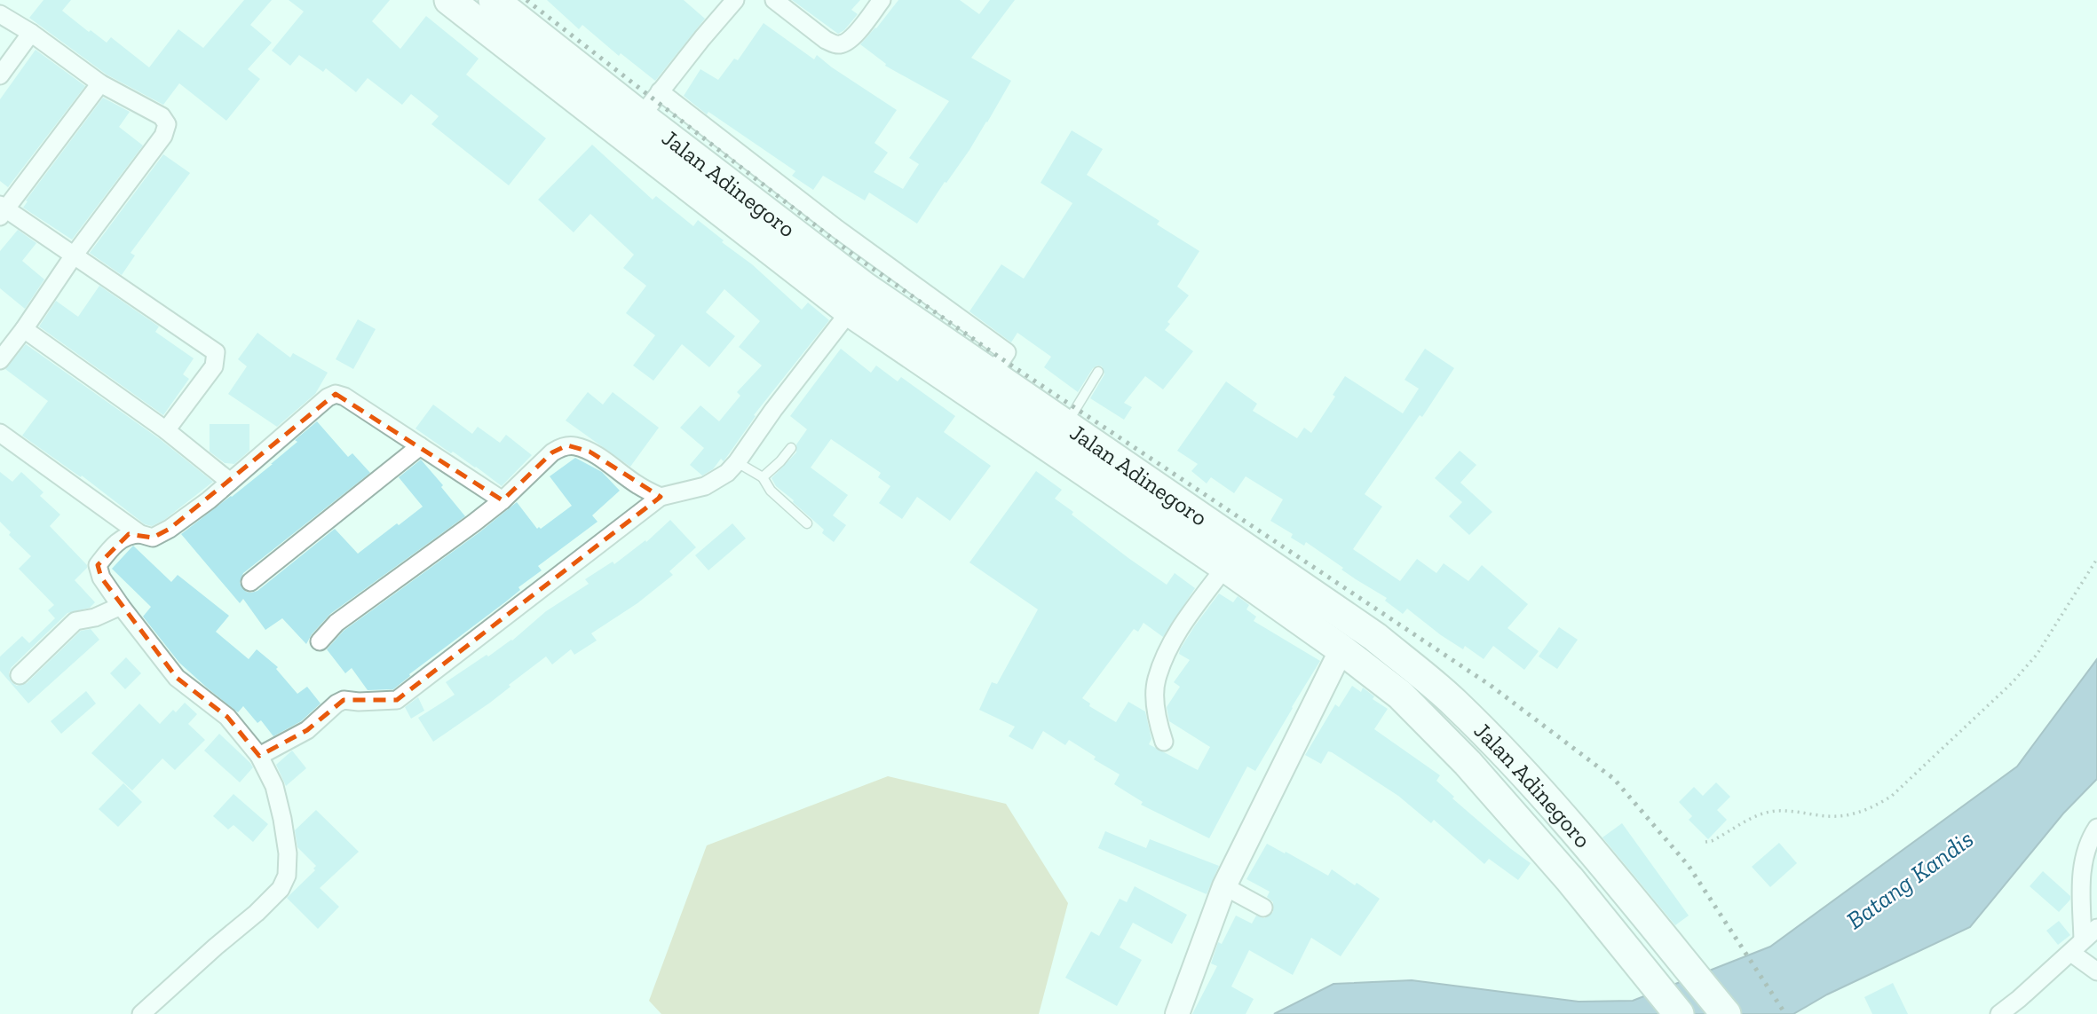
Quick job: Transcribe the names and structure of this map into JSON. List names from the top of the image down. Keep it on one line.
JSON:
{"streets":{"highway":["Jalan Adinegoro"]},"water":["Batang Kandis"]}
